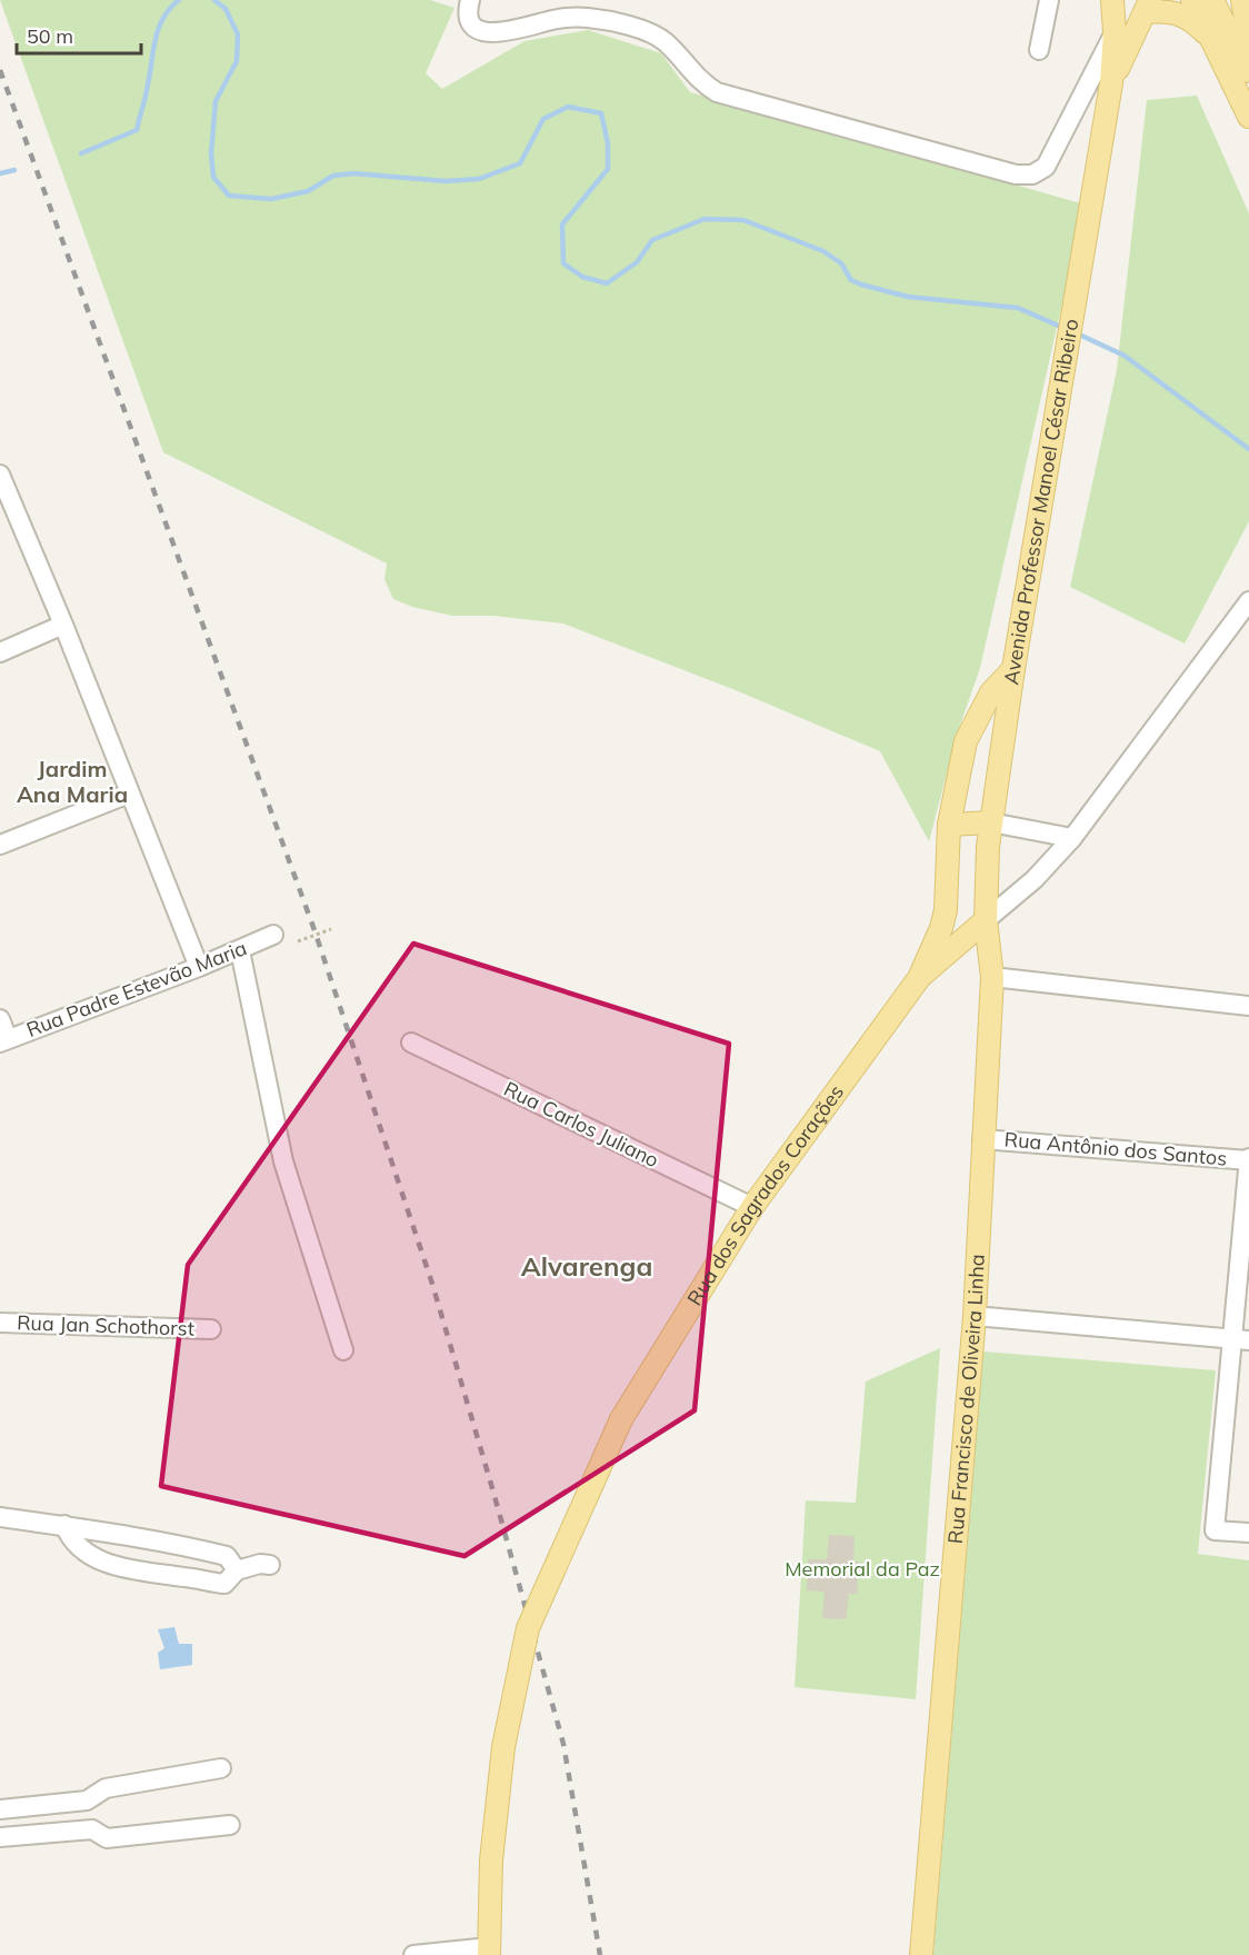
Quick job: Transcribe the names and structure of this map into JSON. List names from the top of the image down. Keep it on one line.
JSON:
{"streets":{"main road":["Avenida Professor Manoel César Ribeiro","Rua dos Sagrados Corações","Rua Francisco de Oliveira Linha"],"street":["Rua Padre Estevão Maria","Rua Carlos Juliano","Rua Antônio dos Santos","Rua Jan Schothorst"]},"crossings":[["Avenida Professor Manoel César Ribeiro","Rua Francisco de Oliveira Linha"],["Rua Carlos Juliano","Rua dos Sagrados Corações"],["Rua Antônio dos Santos","Rua Francisco de Oliveira Linha"]],"districts":["Jardim Ana Maria","Alvarenga"],"parks":["Memorial da Paz"],"scale_bar":"50 m"}
